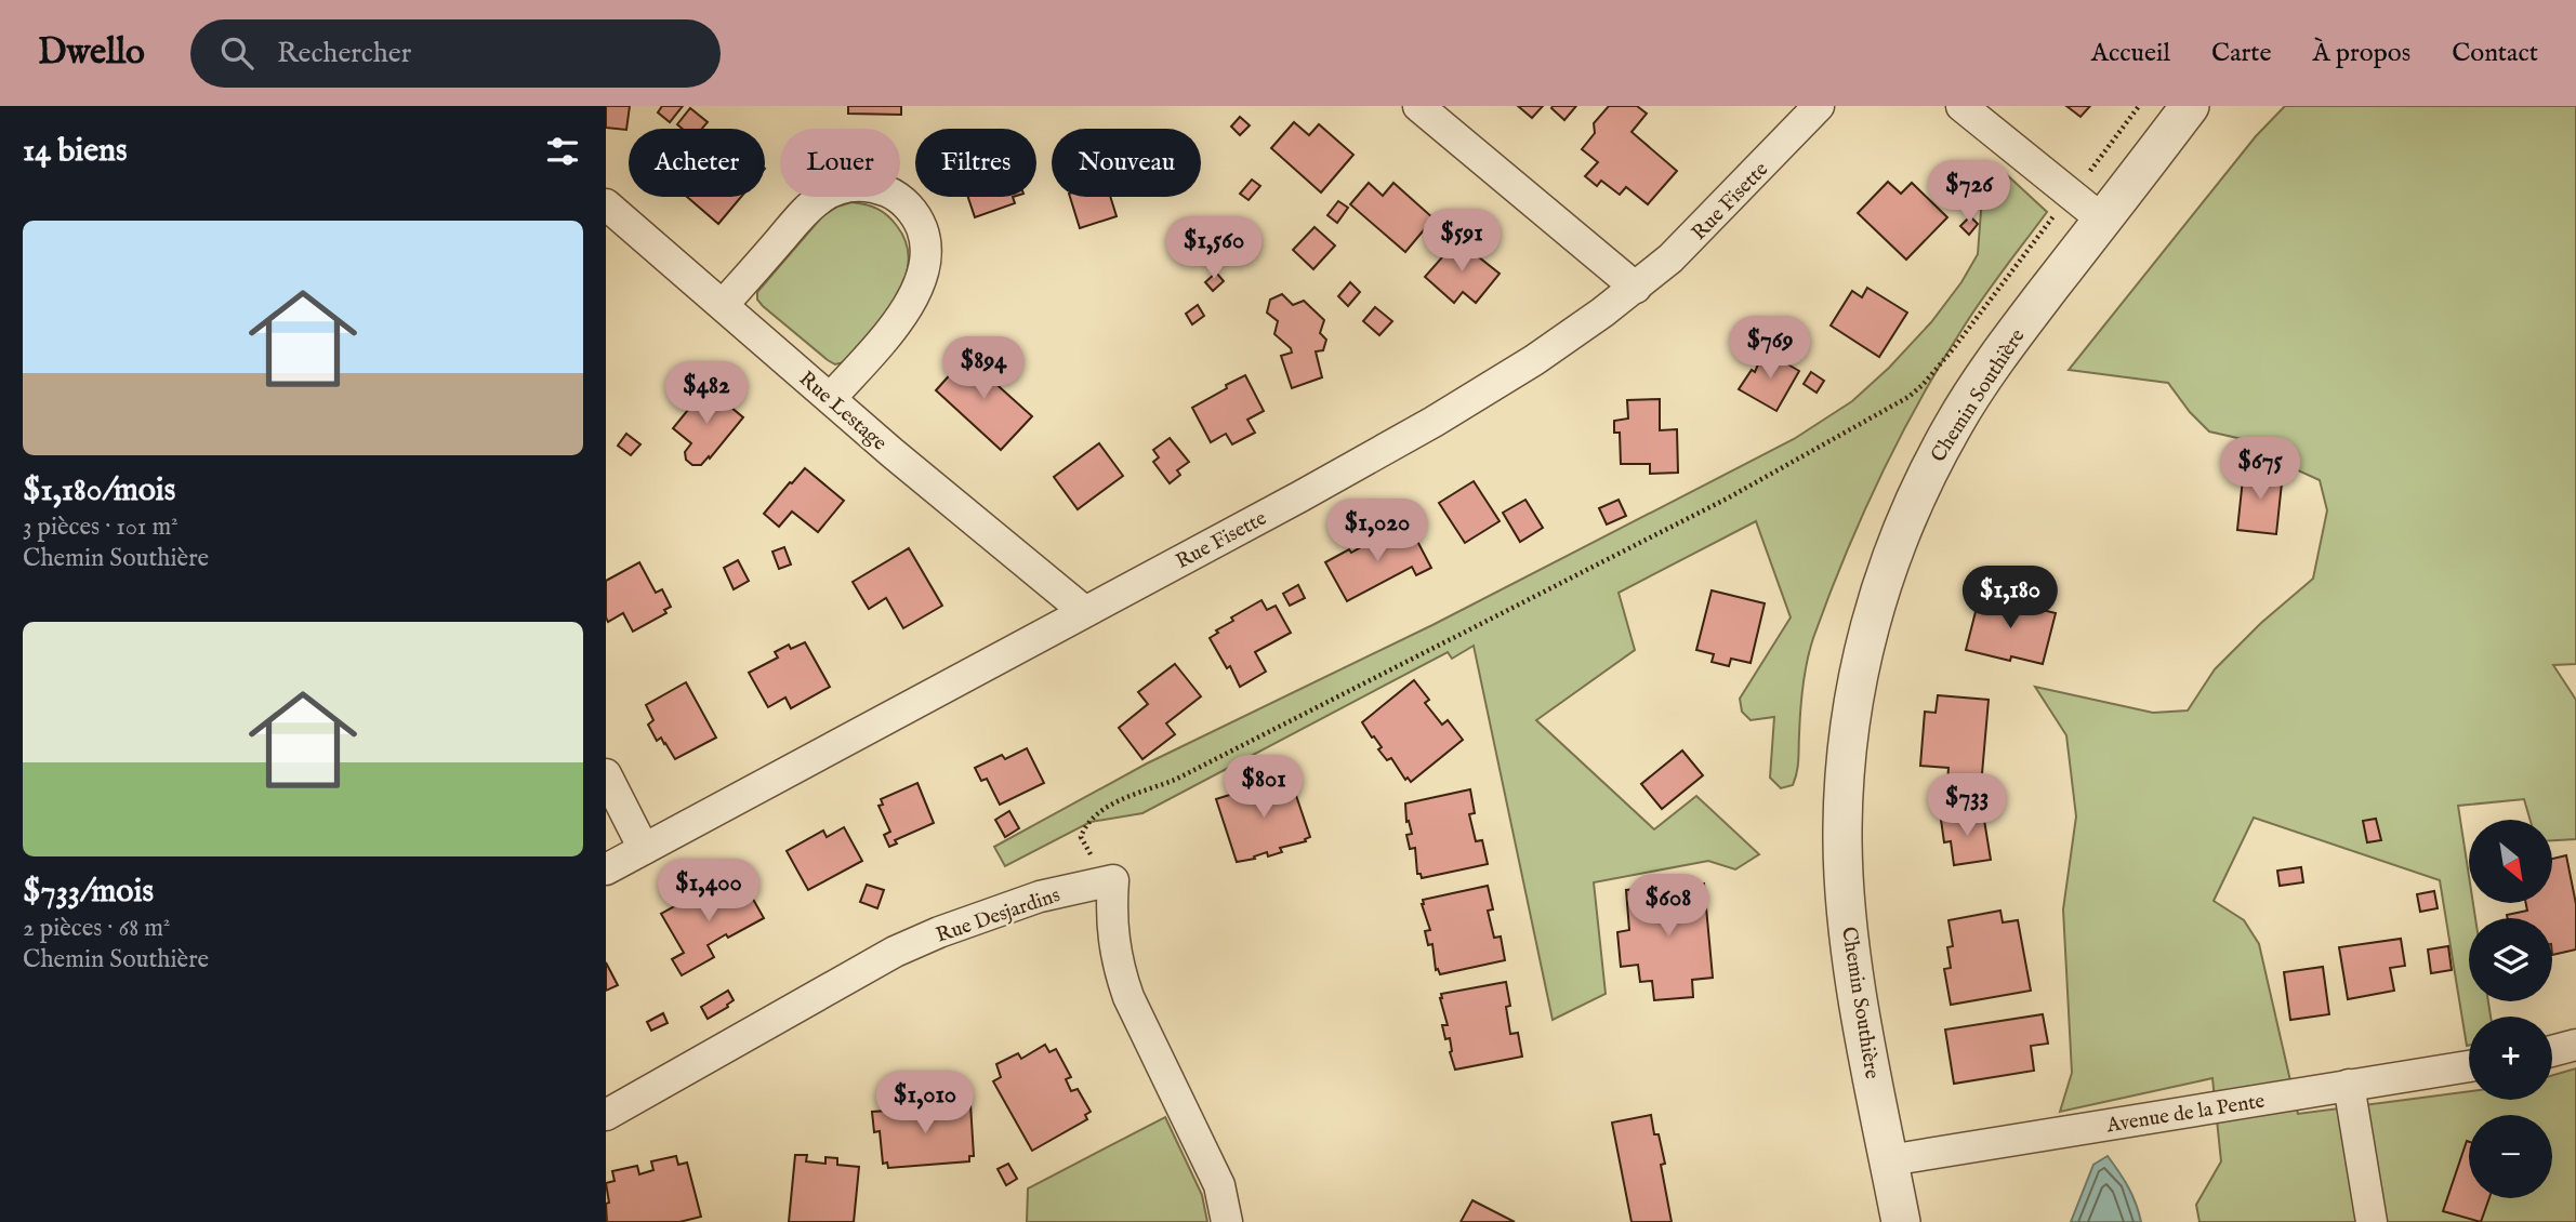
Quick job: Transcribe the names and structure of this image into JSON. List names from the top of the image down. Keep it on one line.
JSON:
{"streets":{"street":["Rue Fisette","Chemin Southière","Rue Lestage","Rue Desjardins","Avenue de la Pente"]},"crossings":[["Rue Fisette","Rue Lestage"],["Chemin Southière","Avenue de la Pente"]],"north":"bottom right","page":{"header":"Dwello","search":"Rechercher","nav":["Accueil","Carte","À propos","Contact"],"heading":"14 biens","chip":["Acheter","Louer","Filtres","Nouveau"],"price":["$726","$591","$1,560","$769","$894","$482","$675","$1,020","$1,180","$801","$733","$1,400","$608","$1,010"],"list":[{"name":"$1,180/mois","note":"3 pièces · 101 m² · Chemin Southière"},{"name":"$733/mois","note":"2 pièces · 68 m² · Chemin Southière"}],"map_buttons":["+","−"]}}
